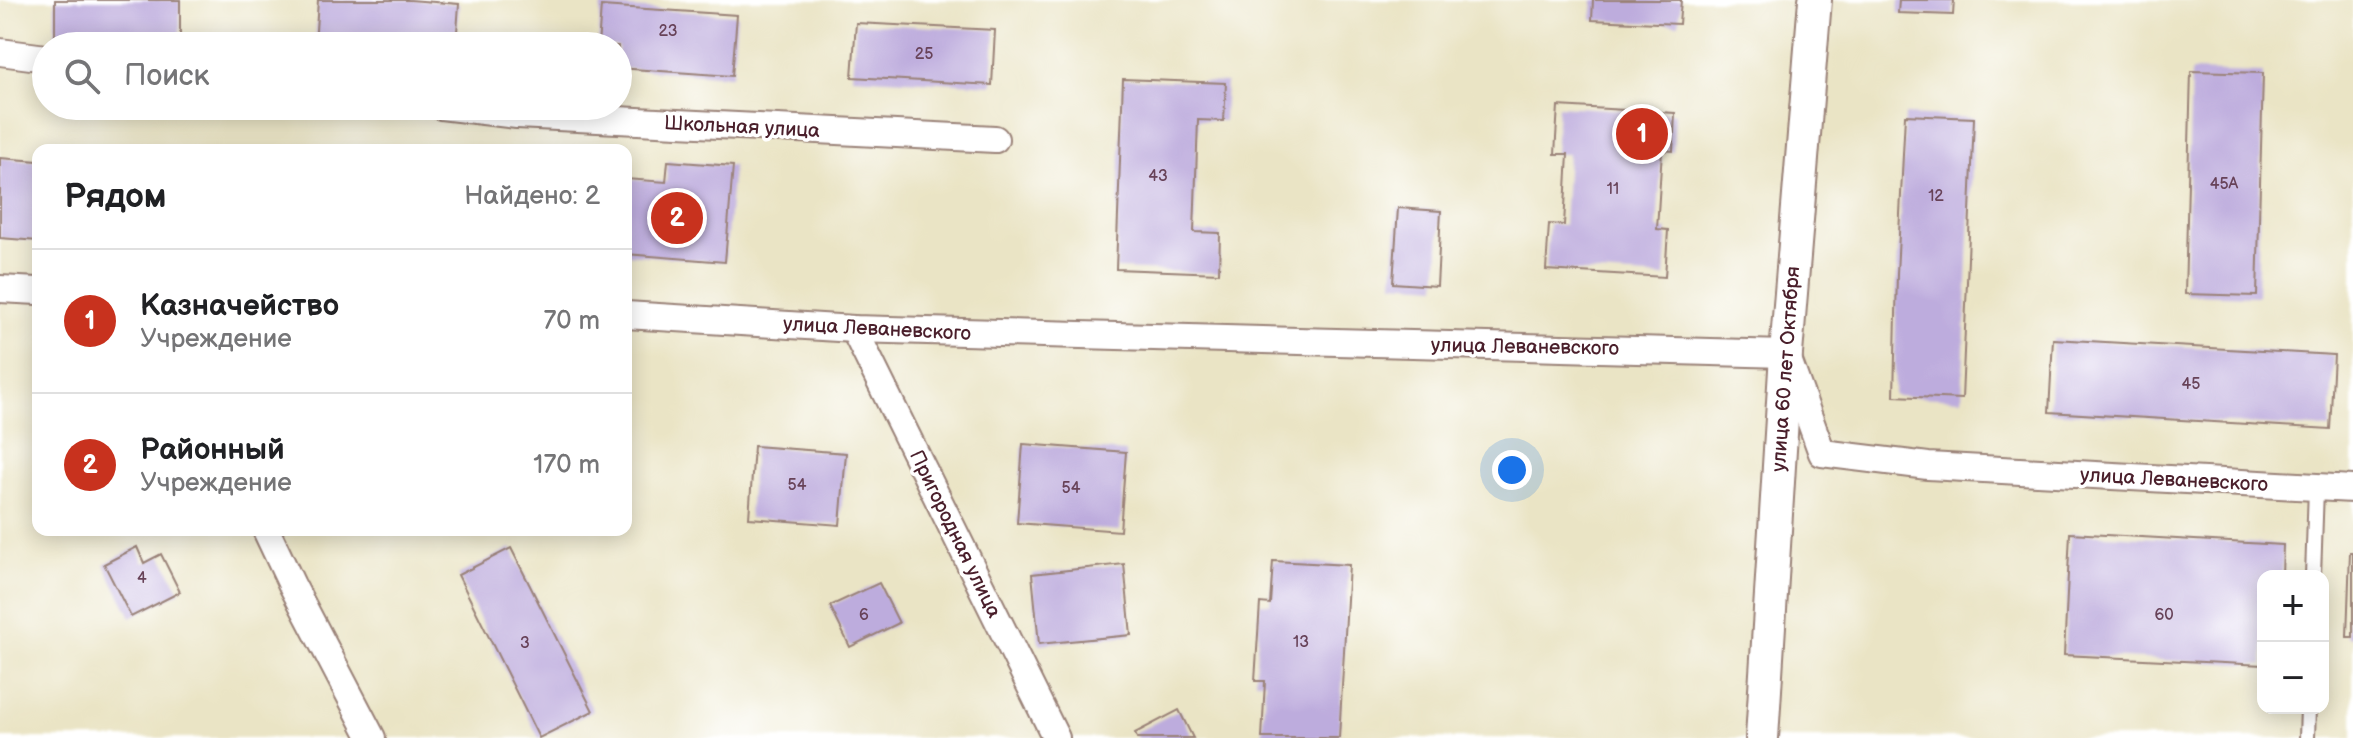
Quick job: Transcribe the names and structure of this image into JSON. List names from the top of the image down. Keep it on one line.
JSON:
{"streets":{"street":["Школьная улица","улица Леваневского","улица 60 лет Октября","Пригородная улица"]},"crossings":[["улица Леваневского","улица 60 лет Октября"],["улица Леваневского","Пригородная улица"]],"house_numbers":["23","25","43","45А","11","12","45","54","54","4","6","60","13","3"],"page":{"search":"Поиск","pins":["1","2"],"heading":["Рядом","Найдено: 2"],"list":[{"mark":"1","name":"Казначейство","note":"Учреждение","value":"70 m"},{"mark":"2","name":"Районный","note":"Учреждение","value":"170 m"}],"map_buttons":["+","−"]}}
